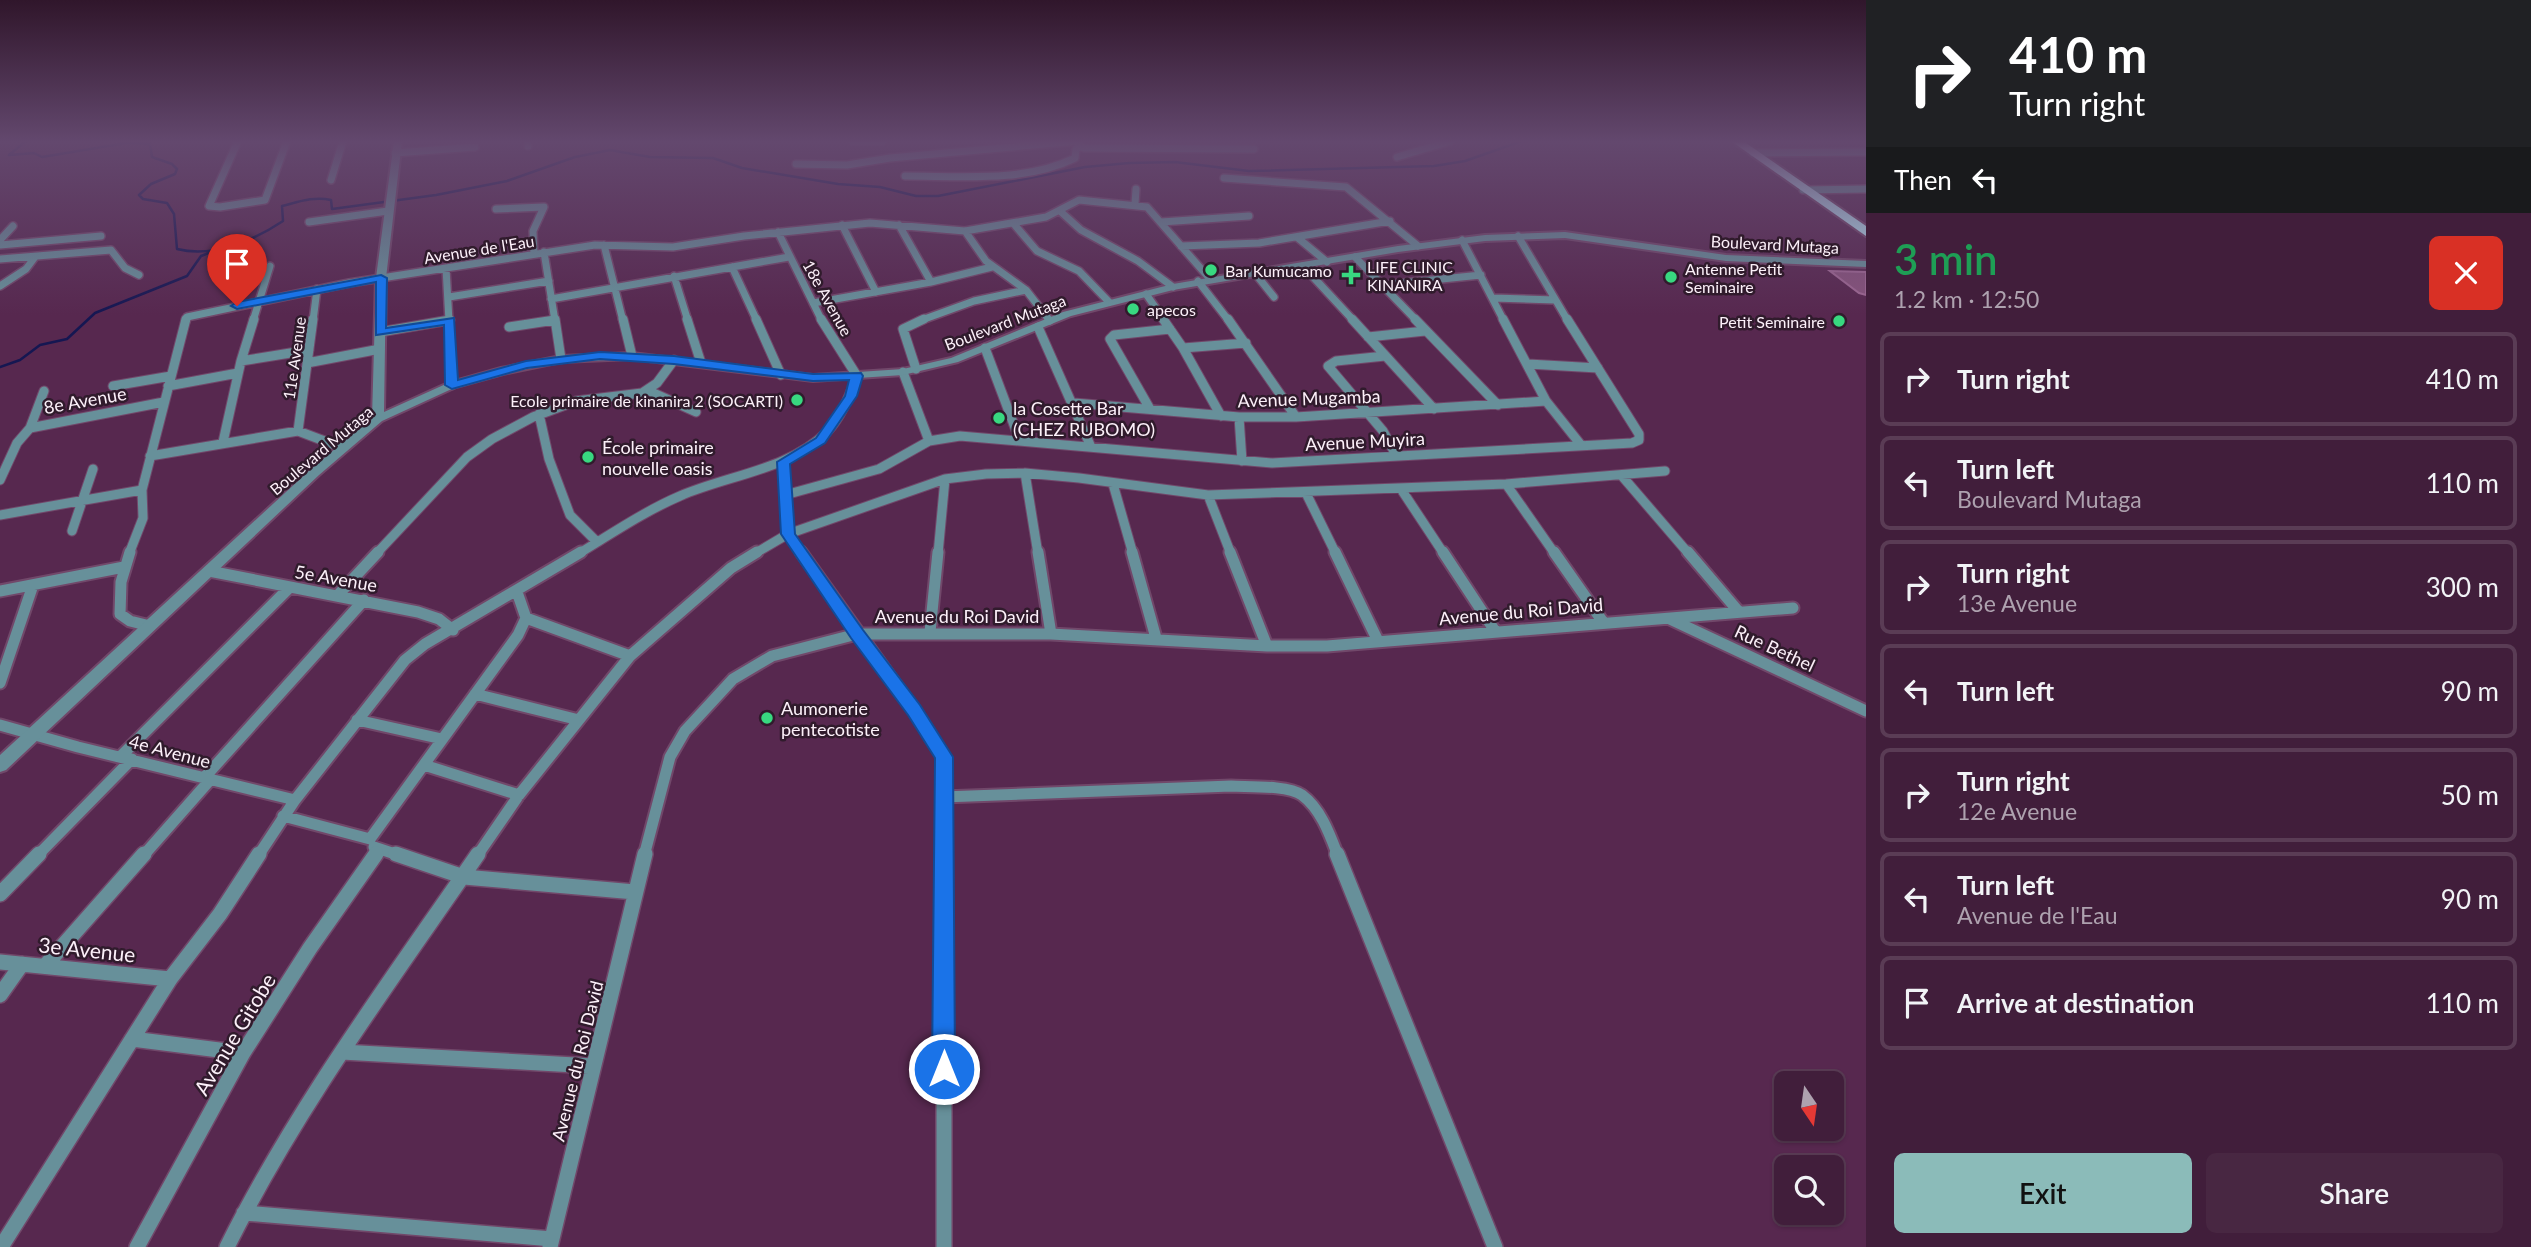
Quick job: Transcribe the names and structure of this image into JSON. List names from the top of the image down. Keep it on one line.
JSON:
{"streets":{"street":["Boulevard Mutaga","Avenue de l'Eau","18e Avenue","11e Avenue","Avenue Mugamba","8e Avenue","Avenue Muyira","5e Avenue","Avenue du Roi David","Rue Bethel","4e Avenue","3e Avenue","Avenue Gitobe"]},"crossings":[["Boulevard Mutaga","Avenue de l'Eau"],["Boulevard Mutaga","18e Avenue"],["Boulevard Mutaga","Avenue Muyira"],["Boulevard Mutaga","5e Avenue"],["Boulevard Mutaga","4e Avenue"],["Avenue de l'Eau","18e Avenue"],["Avenue de l'Eau","11e Avenue"],["Avenue de l'Eau","8e Avenue"],["Avenue du Roi David","Rue Bethel"]],"places":{"other":["Bar Kumucamo","Antenne Petit Seminaire","apecos","Petit Seminaire","Ecole primaire de kinanira 2 (SOCARTI)","la Cosette Bar (CHEZ RUBOMO)","École primaire nouvelle oasis","Aumonerie pentecotiste"],"health":["LIFE CLINIC KINANIRA"]},"north":"bottom","page":{"turn":["410 m","Turn right"],"then":"Then","heading":["3 min","1.2 km · 12:50"],"list":[{"name":"Turn right","value":"410 m"},{"name":"Turn left","note":"Boulevard Mutaga","value":"110 m"},{"name":"Turn right","note":"13e Avenue","value":"300 m"},{"name":"Turn left","value":"90 m"},{"name":"Turn right","note":"12e Avenue","value":"50 m"},{"name":"Turn left","note":"Avenue de l'Eau","value":"90 m"},{"name":"Arrive at destination","value":"110 m"}],"buttons":["Exit","Share"]}}
